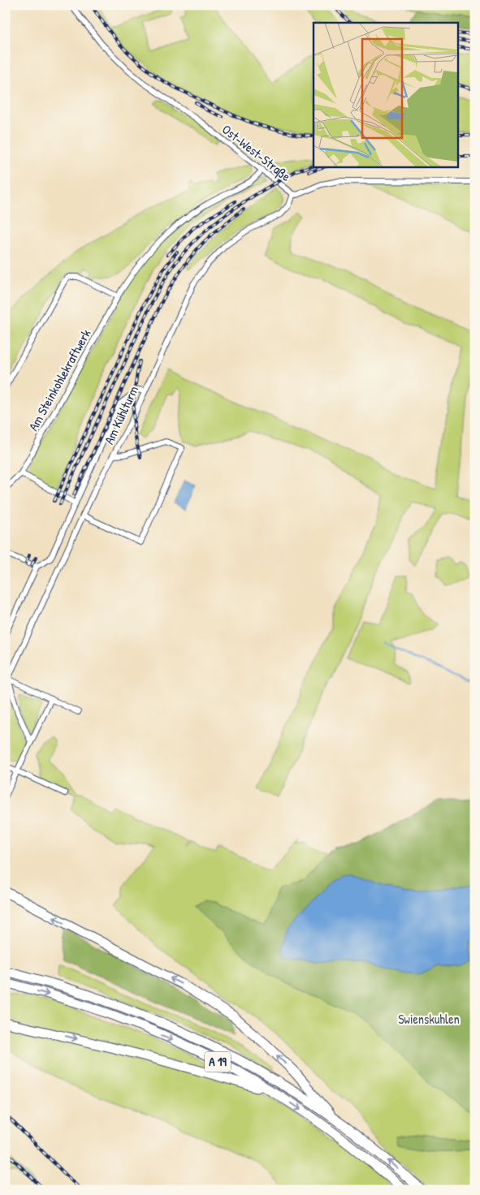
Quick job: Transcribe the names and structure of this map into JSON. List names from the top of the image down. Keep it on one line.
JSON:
{"streets":{"highway":["A 19"],"street":["Ost-West-Straße","Am Steinkohlekraftwerk","Am Kühlturm"]},"crossings":[["Ost-West-Straße","Am Steinkohlekraftwerk"],["Ost-West-Straße","Am Kühlturm"]],"parks":["Swienskuhlen"]}
